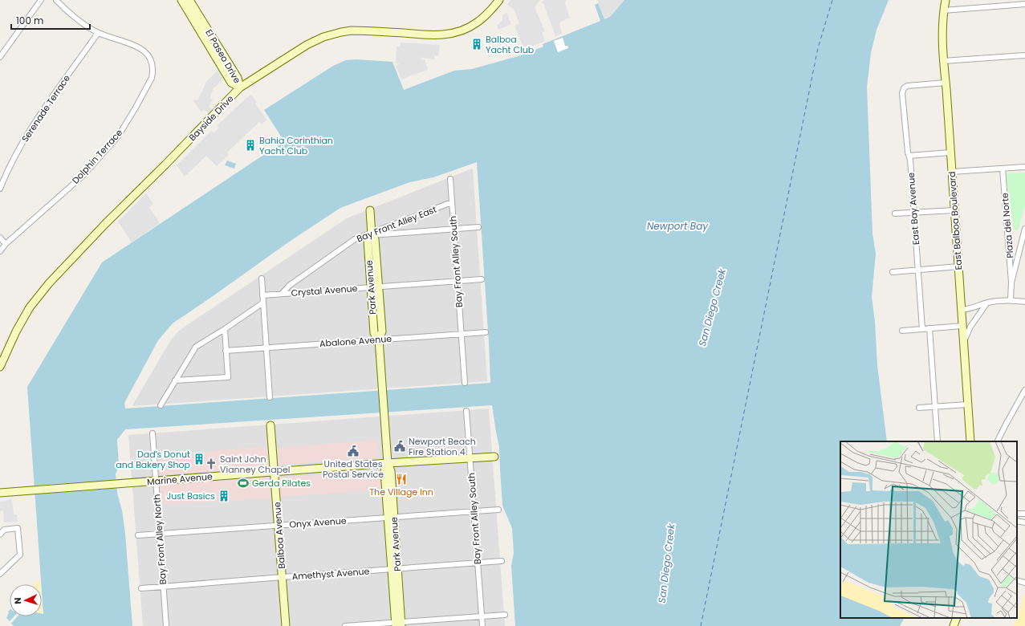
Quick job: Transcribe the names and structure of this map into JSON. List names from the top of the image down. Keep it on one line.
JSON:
{"streets":{"street":["El Paseo Drive","Serenade Terrace","Bayside Drive","Dolphin Terrace","East Bay Avenue","East Balboa Boulevard","Bay Front Alley East","Plaza del Norte","Bay Front Alley South","Park Avenue","Crystal Avenue","Abalone Avenue","Marine Avenue","Onyx Avenue","Balboa Avenue","Bay Front Alley North","Amethyst Avenue"]},"crossings":[["El Paseo Drive","Bayside Drive"],["Serenade Terrace","Dolphin Terrace"],["East Bay Avenue","East Balboa Boulevard"],["Bay Front Alley East","Bay Front Alley South"],["Bay Front Alley East","Park Avenue"],["Bay Front Alley East","Crystal Avenue"],["Bay Front Alley South","Crystal Avenue"],["Bay Front Alley South","Abalone Avenue"],["Bay Front Alley South","Marine Avenue"],["Bay Front Alley South","Onyx Avenue"],["Bay Front Alley South","Amethyst Avenue"],["Park Avenue","Crystal Avenue"],["Park Avenue","Abalone Avenue"],["Park Avenue","Marine Avenue"],["Park Avenue","Onyx Avenue"],["Park Avenue","Amethyst Avenue"],["Marine Avenue","Balboa Avenue"],["Marine Avenue","Bay Front Alley North"],["Onyx Avenue","Balboa Avenue"],["Onyx Avenue","Bay Front Alley North"],["Balboa Avenue","Amethyst Avenue"],["Bay Front Alley North","Amethyst Avenue"]],"water":["Newport Bay","San Diego Creek"],"places":{"building":["Balboa Yacht Club","Bahia Corinthian Yacht Club","Dad's Donut and Bakery Shop","Just Basics"],"public building":["Newport Beach Fire Station 4","United States Postal Service"],"church":["Saint John Vianney Chapel"],"restaurant":["The Village Inn"],"sports":["Gerda Pilates"]},"scale_bar":"100 m","north":"left"}
